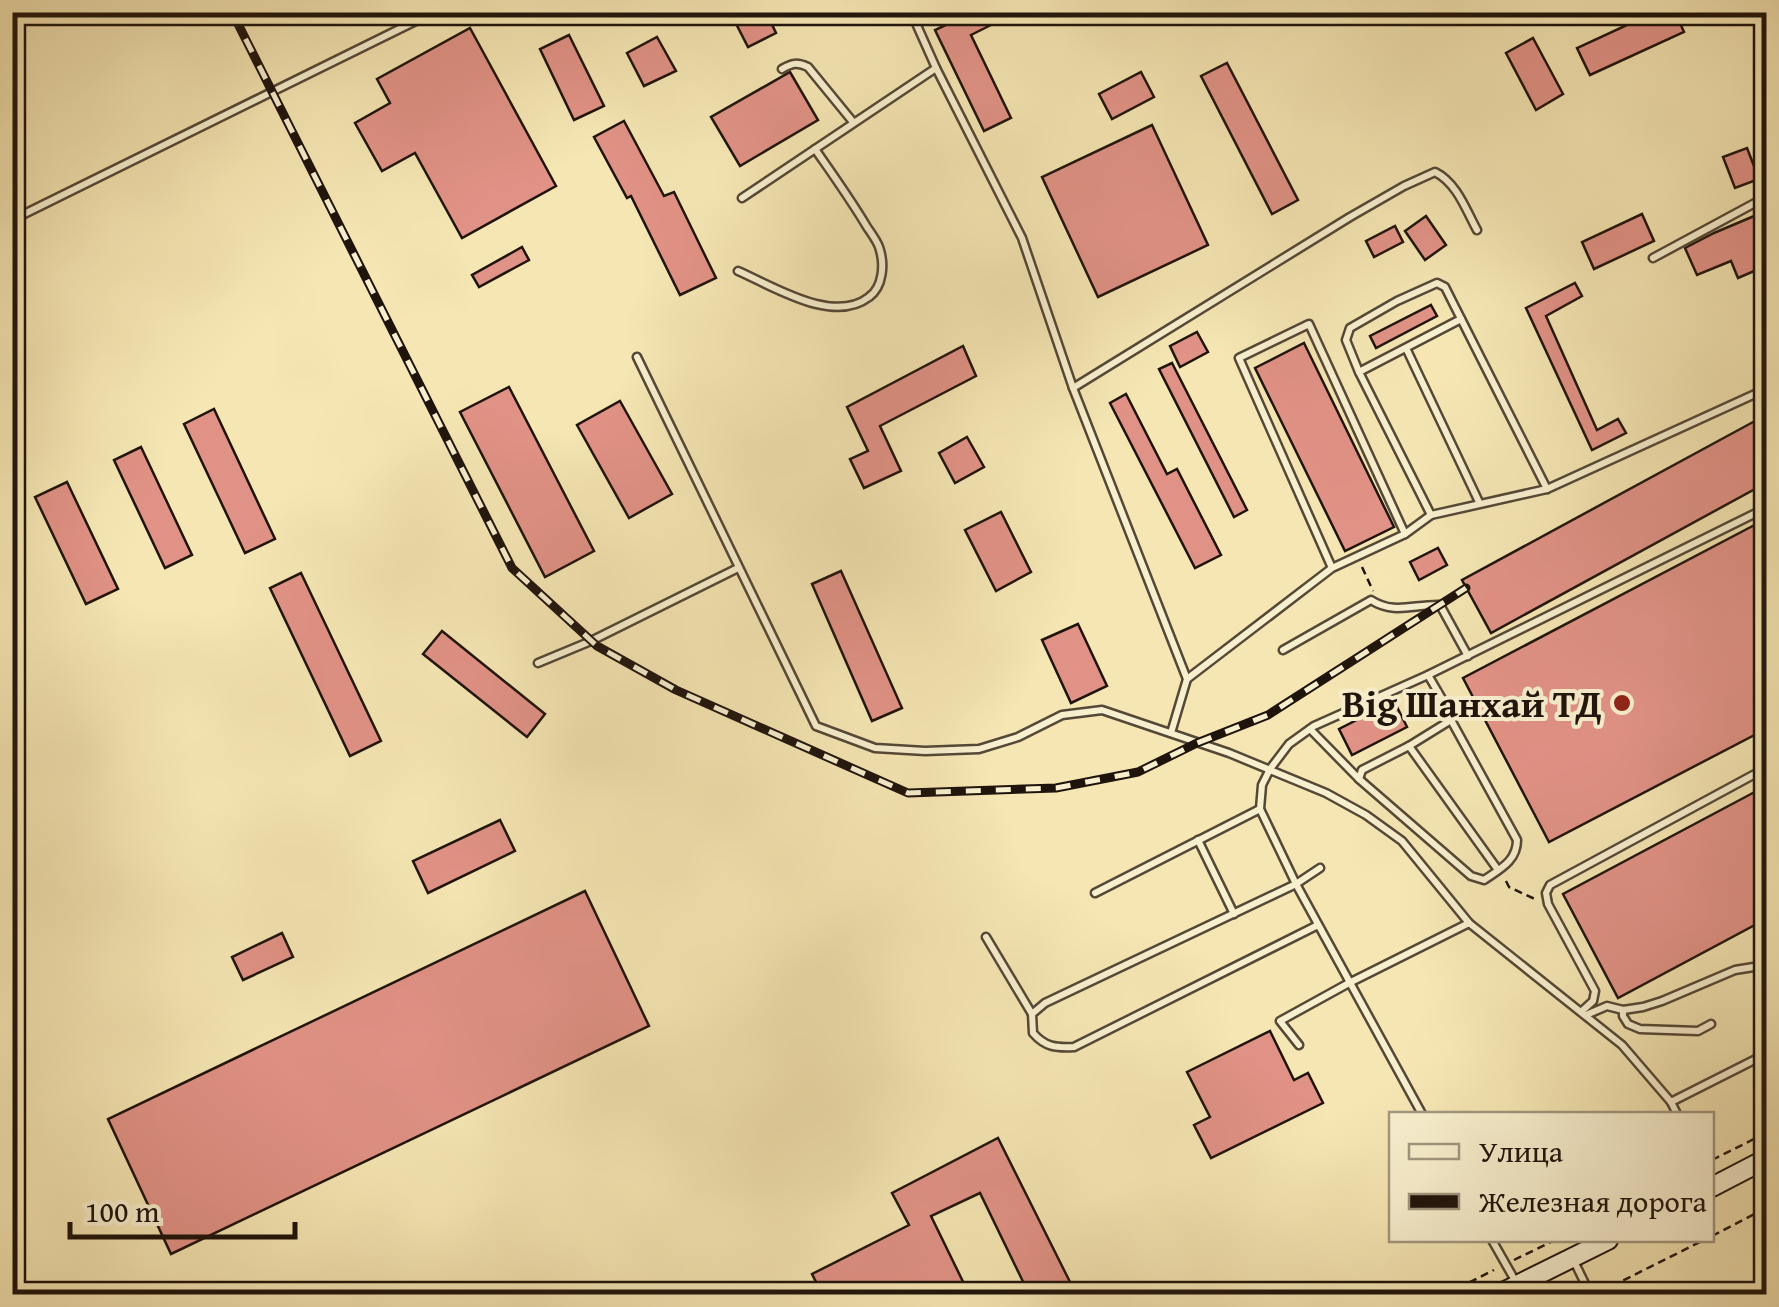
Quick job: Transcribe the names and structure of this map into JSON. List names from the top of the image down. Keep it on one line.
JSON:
{"places":["Big Шанхай ТД"],"legend":["Улица","Железная дорога"],"scale_bar":"100 m"}
